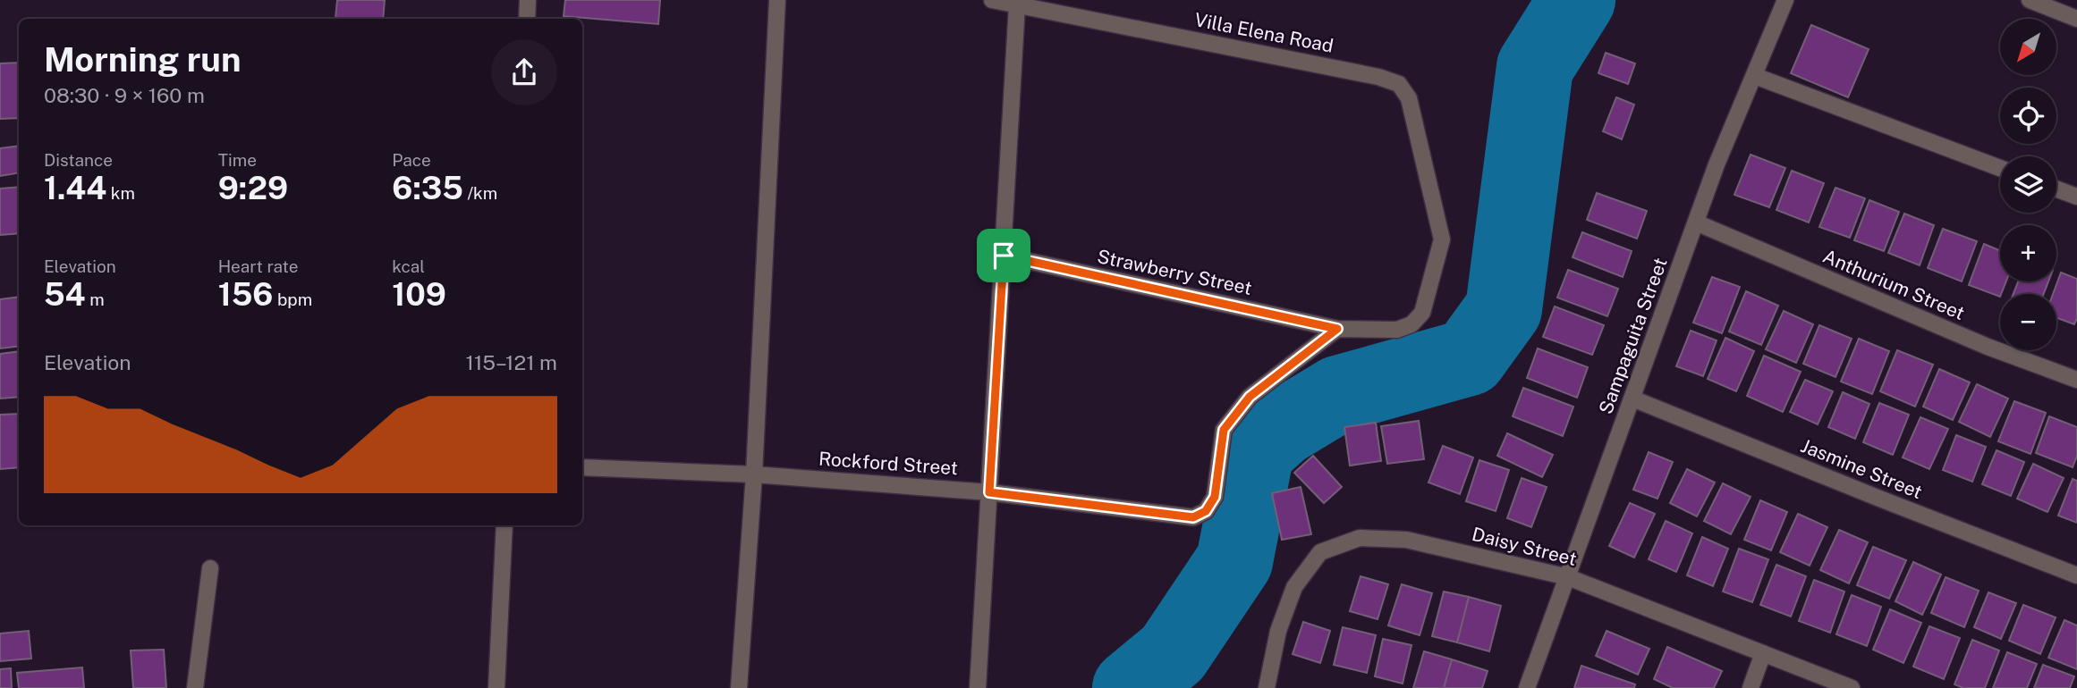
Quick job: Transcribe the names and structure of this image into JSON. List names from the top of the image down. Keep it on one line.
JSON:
{"streets":{"street":["Villa Elena Road","Strawberry Street","Anthurium Street","Sampaguita Street","Rockford Street","Jasmine Street","Daisy Street"]},"crossings":[["Villa Elena Road","Strawberry Street"],["Strawberry Street","Rockford Street"],["Anthurium Street","Sampaguita Street"],["Sampaguita Street","Jasmine Street"],["Sampaguita Street","Daisy Street"]],"north":"bottom left","page":{"map_buttons":["+","−"],"heading":["Morning run","08:30 · 9 × 160 m"],"stats":[["Distance","1.44 km"],["Time","9:29"],["Pace","6:35 /km"],["Elevation","54 m"],["Heart rate","156 bpm"],["kcal","109"]],"chart":["Elevation","115–121 m"]}}
